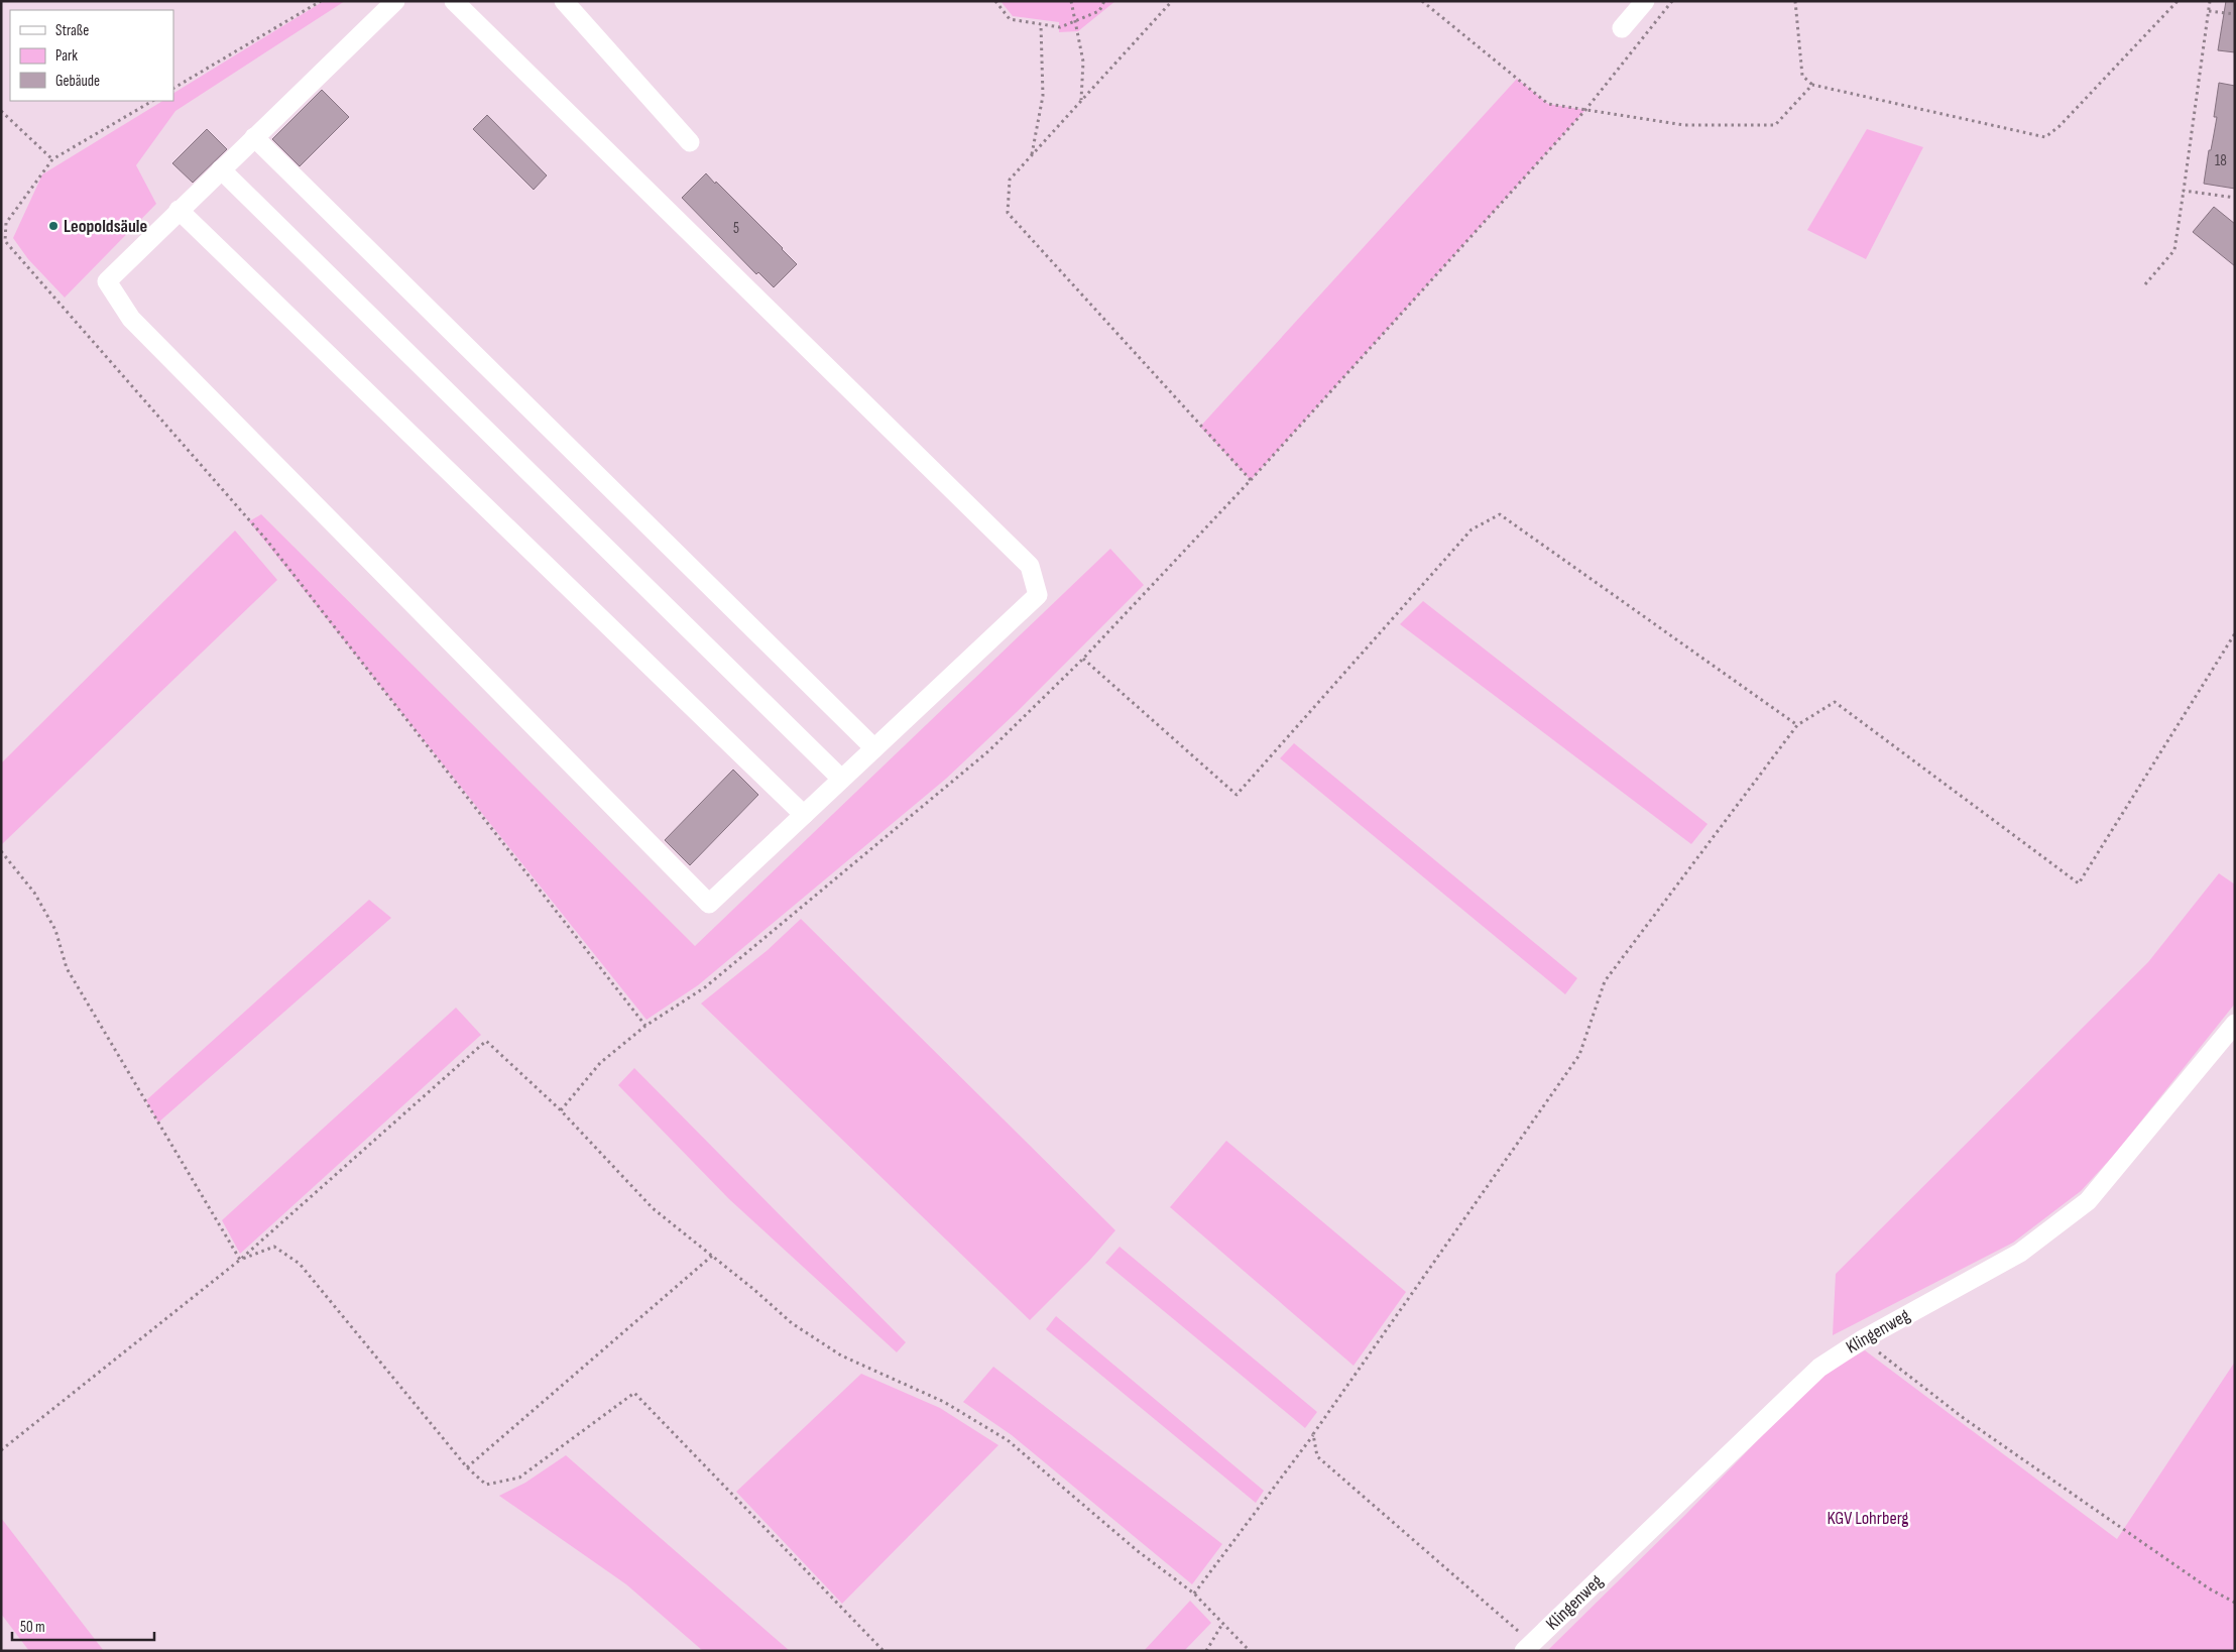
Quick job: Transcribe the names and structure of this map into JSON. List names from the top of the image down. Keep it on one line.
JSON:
{"streets":{"street":["Klingenweg"]},"parks":["KGV Lohrberg"],"places":["Leopoldsäule"],"house_numbers":["18","5"],"legend":["Straße","Park","Gebäude"],"scale_bar":"50 m"}
